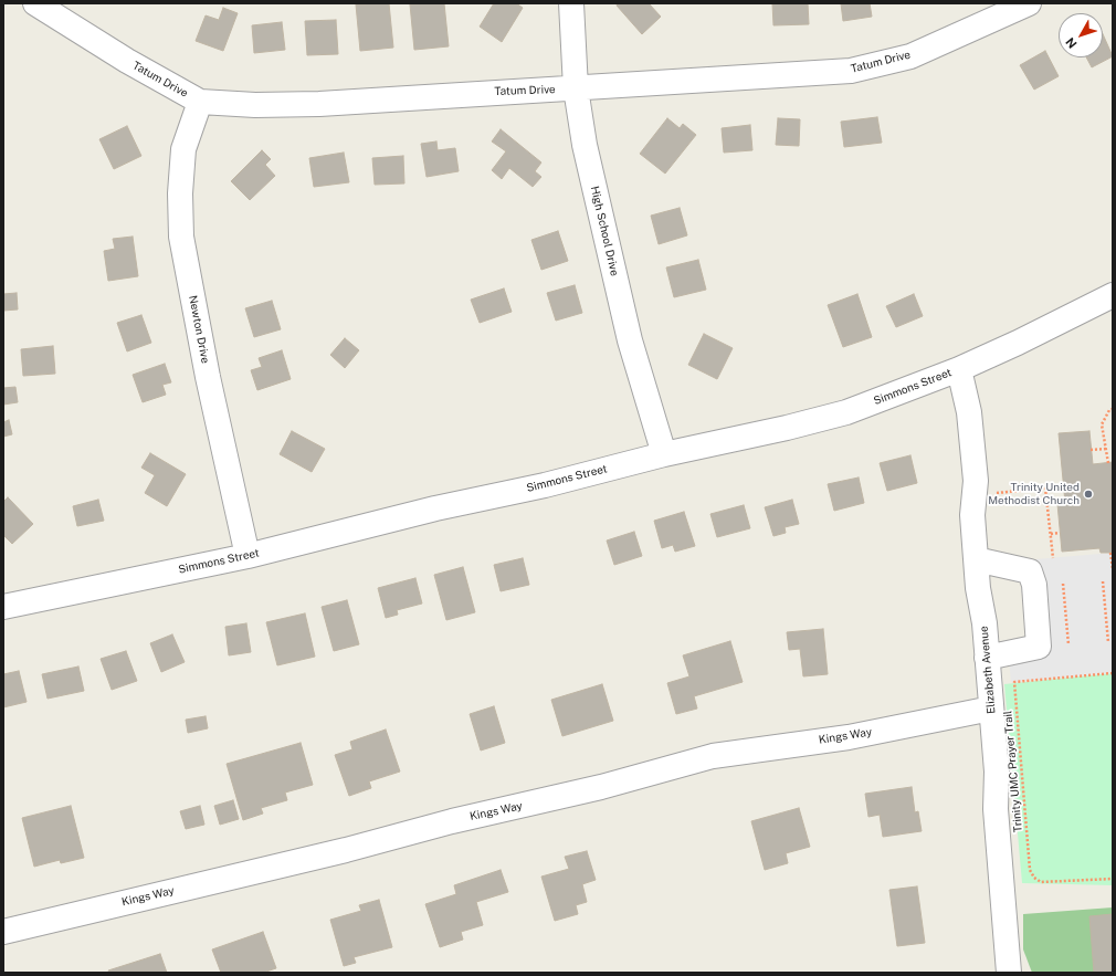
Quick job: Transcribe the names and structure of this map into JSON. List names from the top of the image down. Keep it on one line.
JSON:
{"streets":{"street":["Tatum Drive","High School Drive","Newton Drive","Simmons Street","Elizabeth Avenue","Kings Way"],"path":["Trinity UMC Prayer Trail"]},"crossings":[["Tatum Drive","High School Drive"],["Tatum Drive","Newton Drive"],["High School Drive","Simmons Street"],["Newton Drive","Simmons Street"],["Simmons Street","Elizabeth Avenue"],["Elizabeth Avenue","Kings Way"]],"places":["Trinity United Methodist Church"],"north":"bottom left"}
